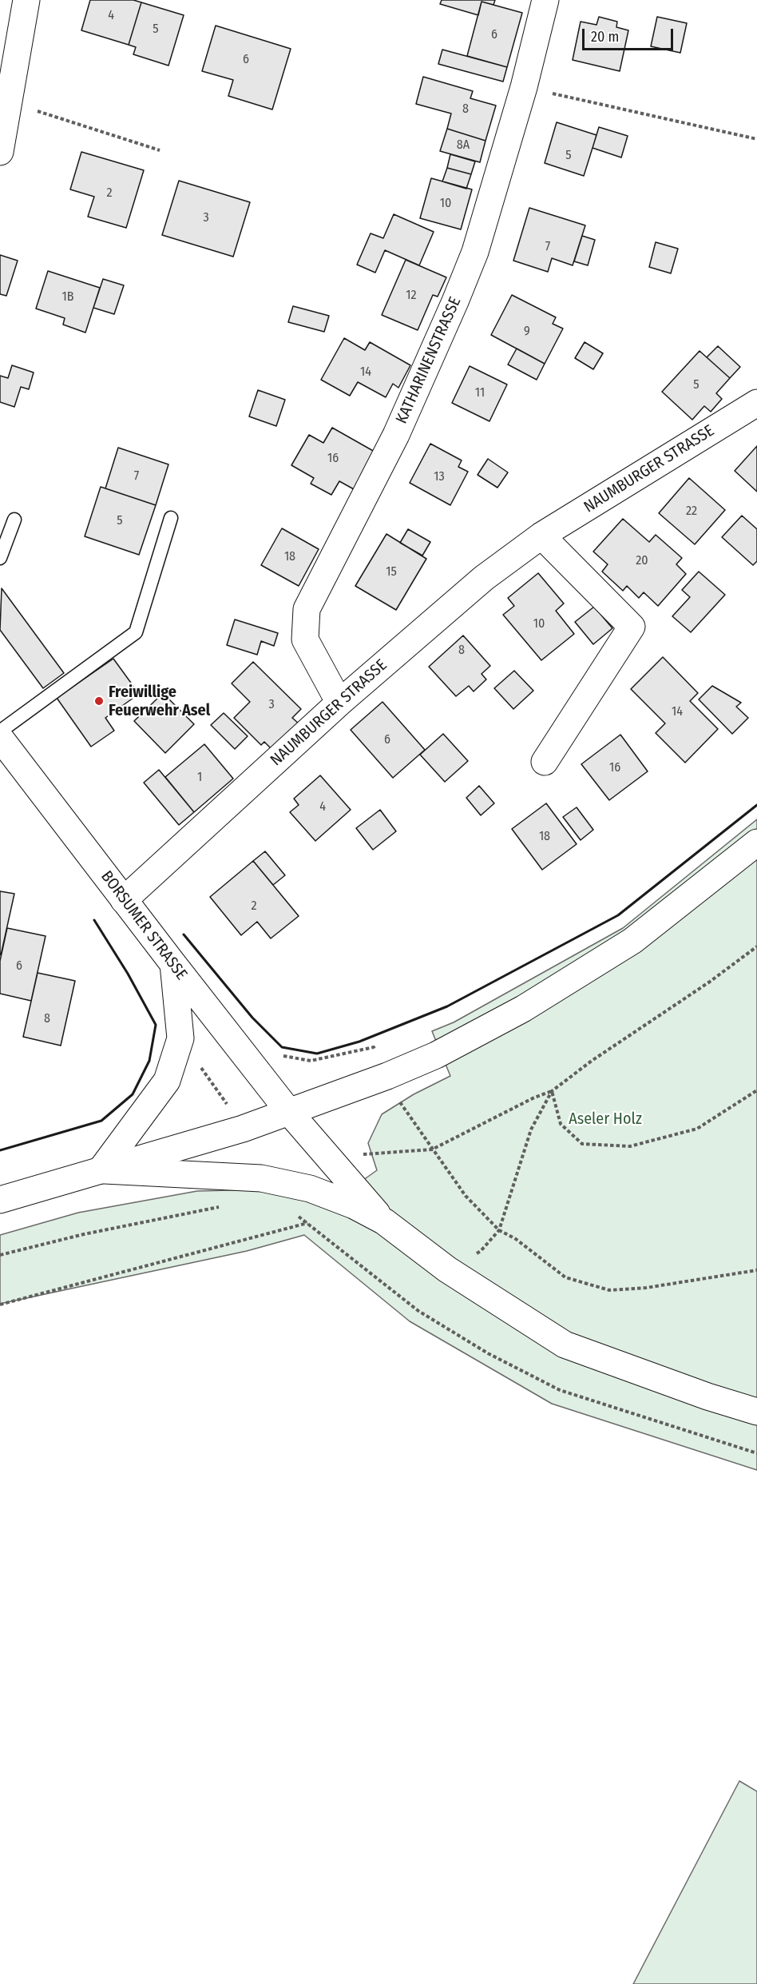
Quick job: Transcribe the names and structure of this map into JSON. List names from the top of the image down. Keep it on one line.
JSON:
{"streets":{"street":["KATHARINENSTRASSE","NAUMBURGER STRASSE","BORSUMER STRASSE"]},"crossings":[["KATHARINENSTRASSE","NAUMBURGER STRASSE"],["NAUMBURGER STRASSE","BORSUMER STRASSE"]],"parks":["Aseler Holz"],"places":["Freiwillige Feuerwehr Asel"],"house_numbers":["4","5","6","6","8","8A","5","2","10","3","7","12","1B","9","14","5","11","16","7","13","22","5","18","20","15","10","8","3","14","6","16","1","4","18","2","6","8"],"scale_bar":"20 m"}
